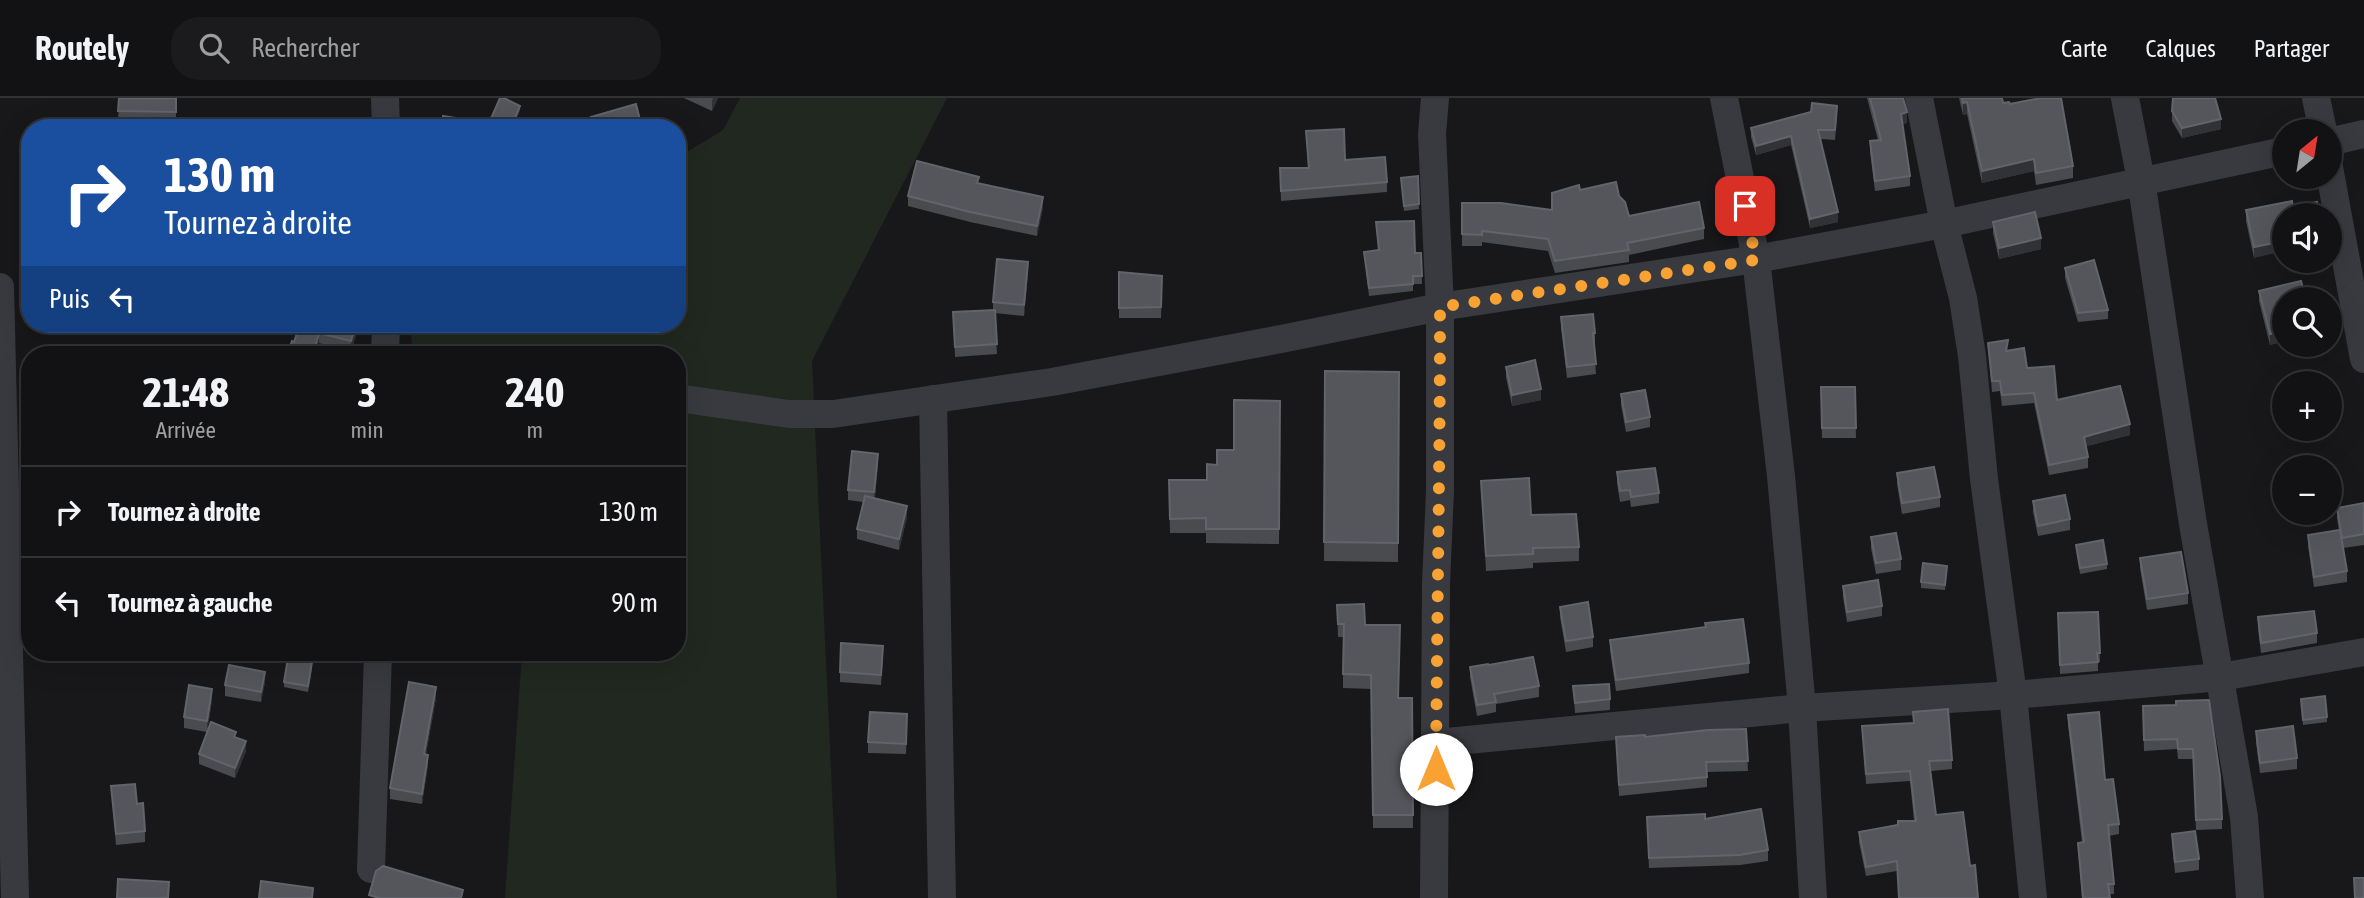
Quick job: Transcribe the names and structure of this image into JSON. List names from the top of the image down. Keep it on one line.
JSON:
{"north":"top right","page":{"header":"Routely","search":"Rechercher","nav":["Carte","Calques","Partager"],"map_buttons":["+","−"],"turn":["130 m","Tournez à droite"],"then":"Puis","eta":["21:48","Arrivée","3","min","240","m"],"list":[{"name":"Tournez à droite","value":"130 m"},{"name":"Tournez à gauche","value":"90 m"}]}}
